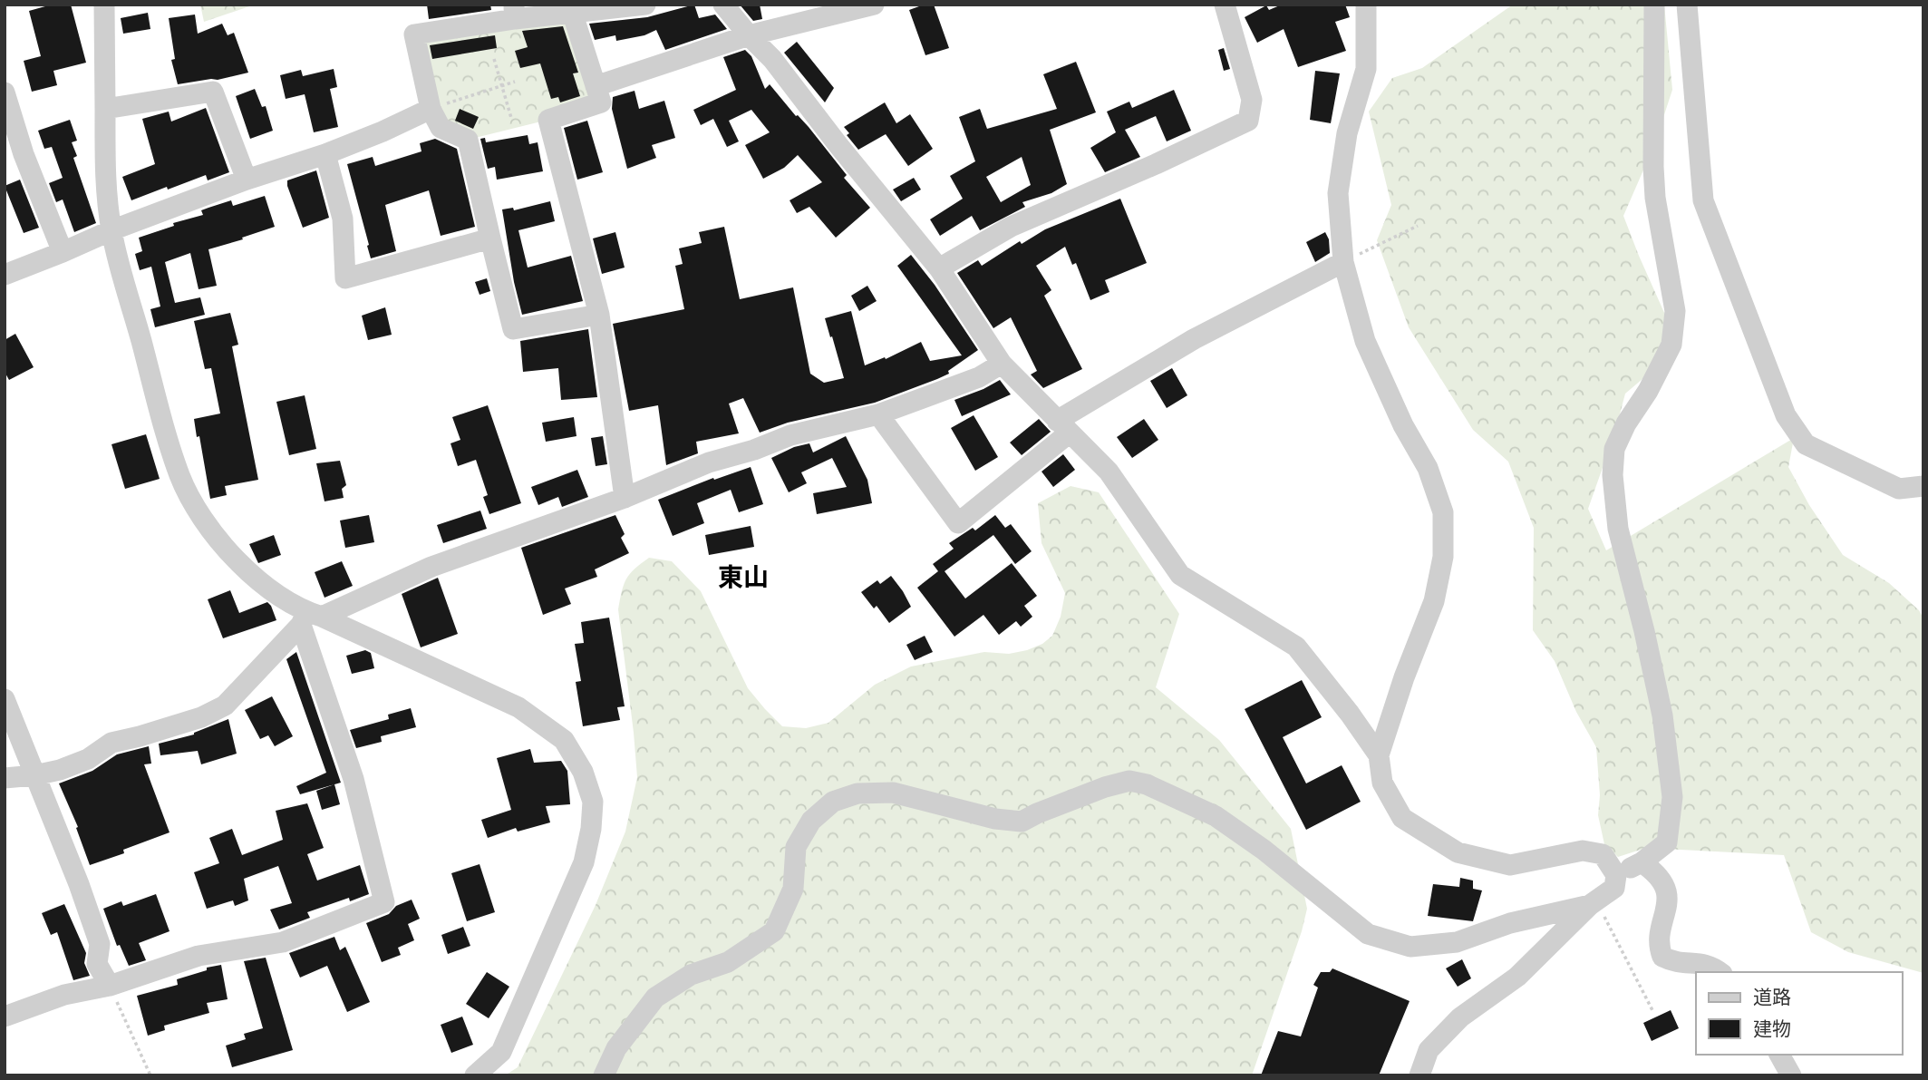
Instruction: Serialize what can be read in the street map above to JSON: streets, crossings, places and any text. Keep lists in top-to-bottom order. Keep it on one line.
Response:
{"districts":["東山"],"legend":["道路","建物"]}
